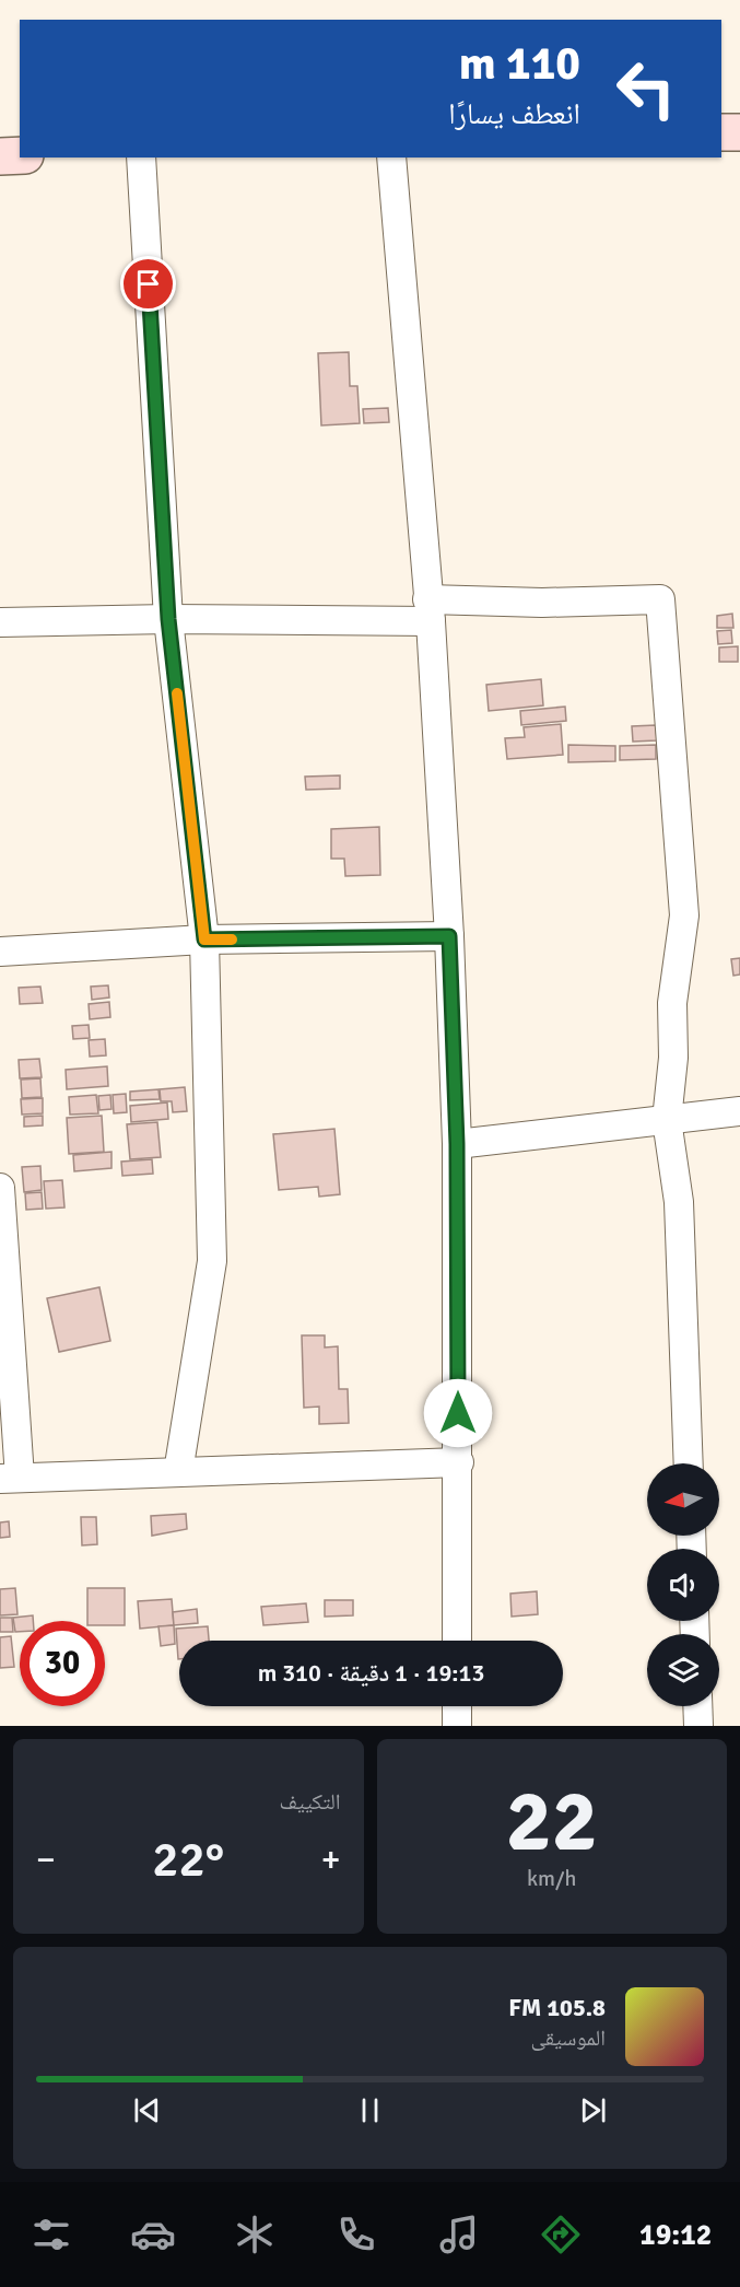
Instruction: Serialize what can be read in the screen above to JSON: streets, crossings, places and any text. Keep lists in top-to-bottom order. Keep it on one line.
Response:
{"north":"left","page":{"turn":["110 m","انعطف يسارًا"],"limit":"30","trip":"19:13 · 1 دقيقة · 310 m","tile":[["22","km/h"],"التكييف"],"heat":["−","22°","+"],"song":["105.8 FM","الموسيقى"],"tabs":"19:12"}}
